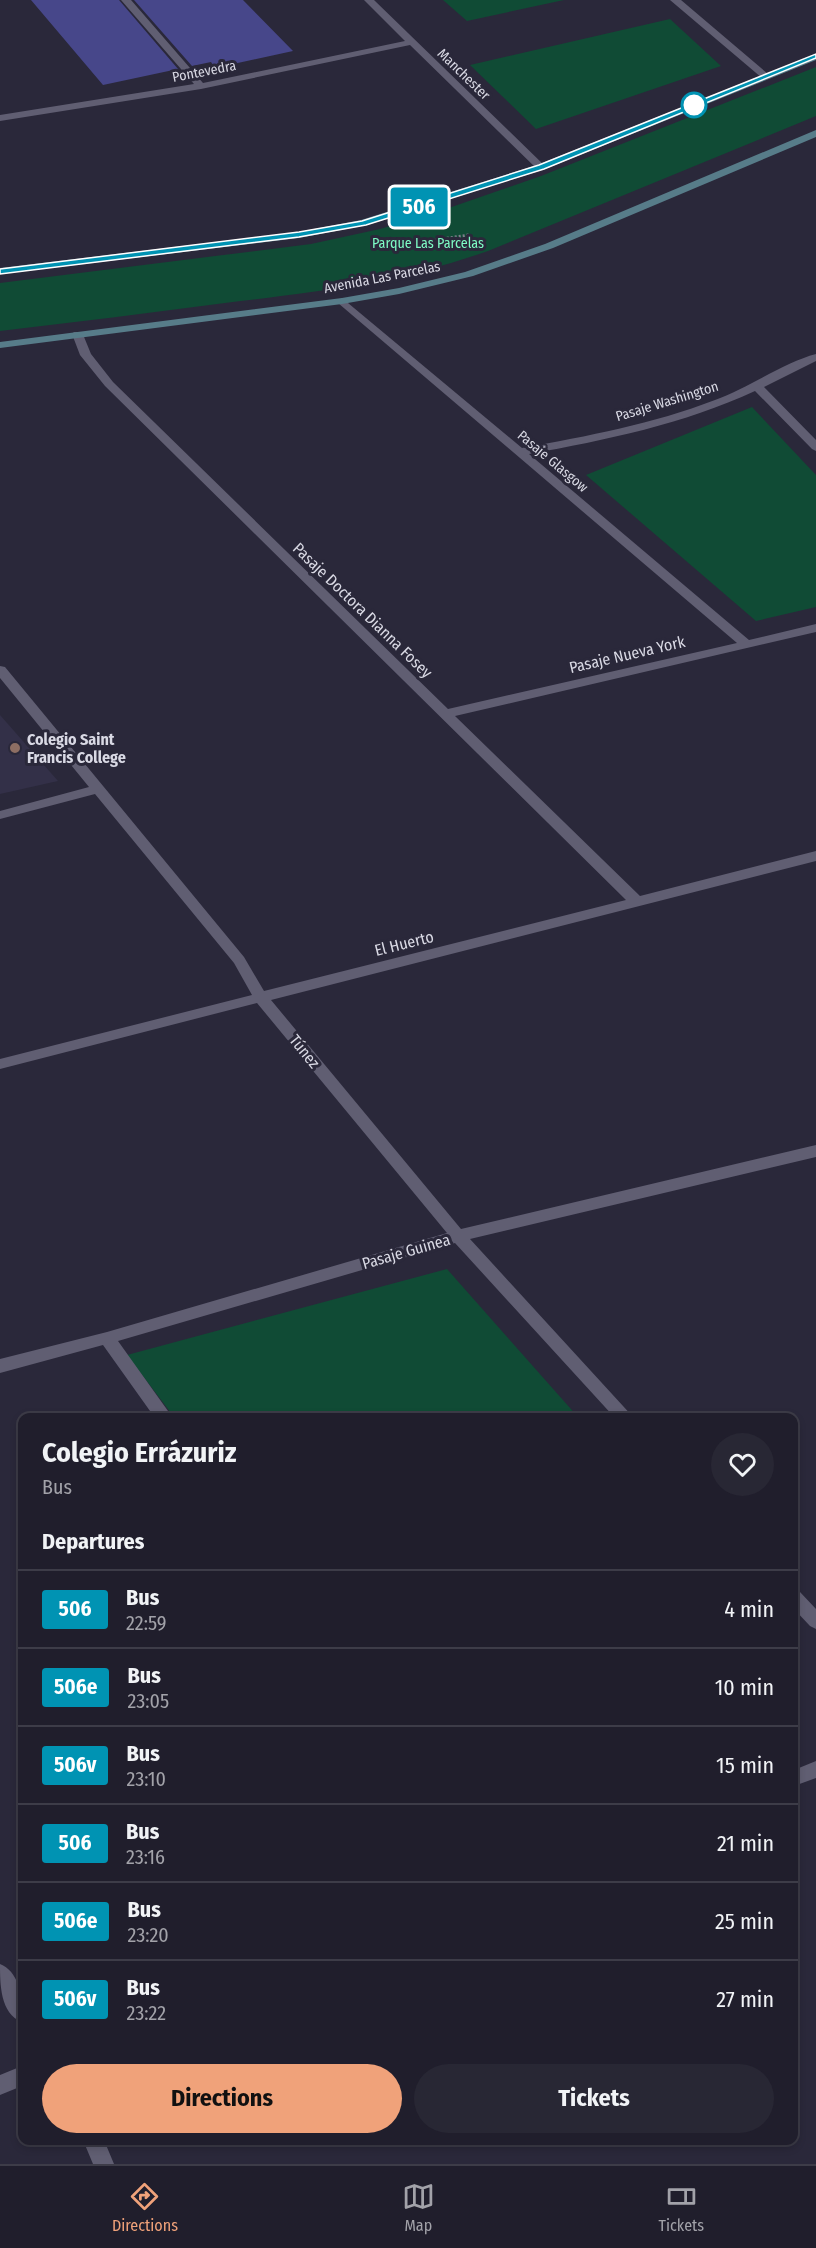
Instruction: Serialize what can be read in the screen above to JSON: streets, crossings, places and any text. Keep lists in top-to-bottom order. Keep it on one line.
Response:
{"streets":{"street":["Pontevedra","Manchester","Avenida Las Parcelas","Pasaje Washington","Pasaje Glasgow","Pasaje Doctora Dianna Fosey","Pasaje Nueva York","El Huerto","Túnez","Pasaje Guinea"]},"crossings":[["Pontevedra","Manchester"],["Avenida Las Parcelas","Pasaje Glasgow"],["Avenida Las Parcelas","Pasaje Doctora Dianna Fosey"],["Pasaje Washington","Pasaje Glasgow"],["Pasaje Glasgow","Pasaje Nueva York"],["Pasaje Doctora Dianna Fosey","Pasaje Nueva York"],["Pasaje Doctora Dianna Fosey","El Huerto"],["El Huerto","Túnez"],["Túnez","Pasaje Guinea"]],"parks":["Parque Las Parcelas"],"places":["Colegio Saint Francis College"],"lines":["bus line 506"],"page":{"on_map":"506","heading":[["Colegio Errázuriz","Bus"],"Departures"],"list":[{"mark":"506","name":"Bus","note":"22:59","value":"4 min"},{"mark":"506e","name":"Bus","note":"23:05","value":"10 min"},{"mark":"506v","name":"Bus","note":"23:10","value":"15 min"},{"mark":"506","name":"Bus","note":"23:16","value":"21 min"},{"mark":"506e","name":"Bus","note":"23:20","value":"25 min"},{"mark":"506v","name":"Bus","note":"23:22","value":"27 min"}],"buttons":["Directions","Tickets"],"tabs":["Directions","Map","Tickets"]}}
